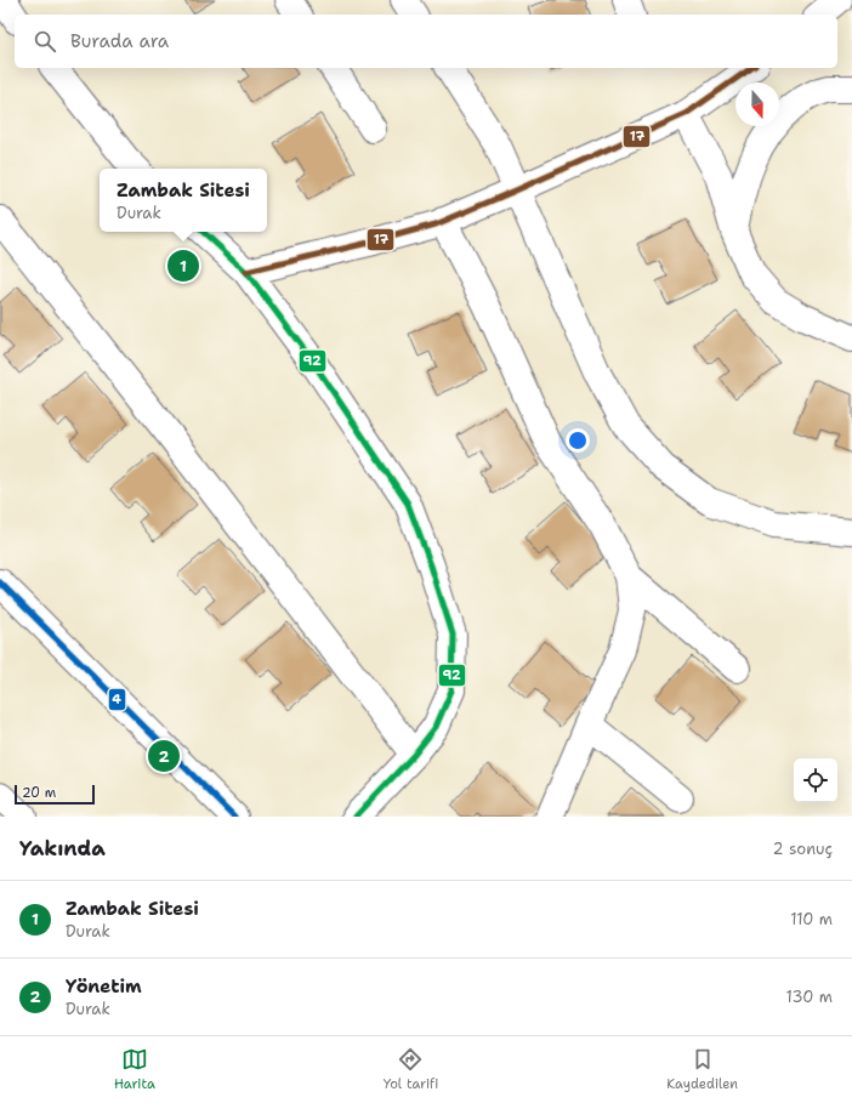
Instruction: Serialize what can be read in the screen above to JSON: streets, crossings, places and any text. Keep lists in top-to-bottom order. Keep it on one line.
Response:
{"lines":["transit line 17","transit line 92","transit line 4"],"scale_bar":"20 m","north":"bottom","page":{"search":"Burada ara","popup":["Zambak Sitesi","Durak"],"pins":["1","2"],"scale":"20 m","heading":["Yakında","2 sonuç"],"list":[{"mark":"1","name":"Zambak Sitesi","note":"Durak","value":"110 m"},{"mark":"2","name":"Yönetim","note":"Durak","value":"130 m"}],"nav":["Harita","Yol tarifi","Kaydedilen"]}}
